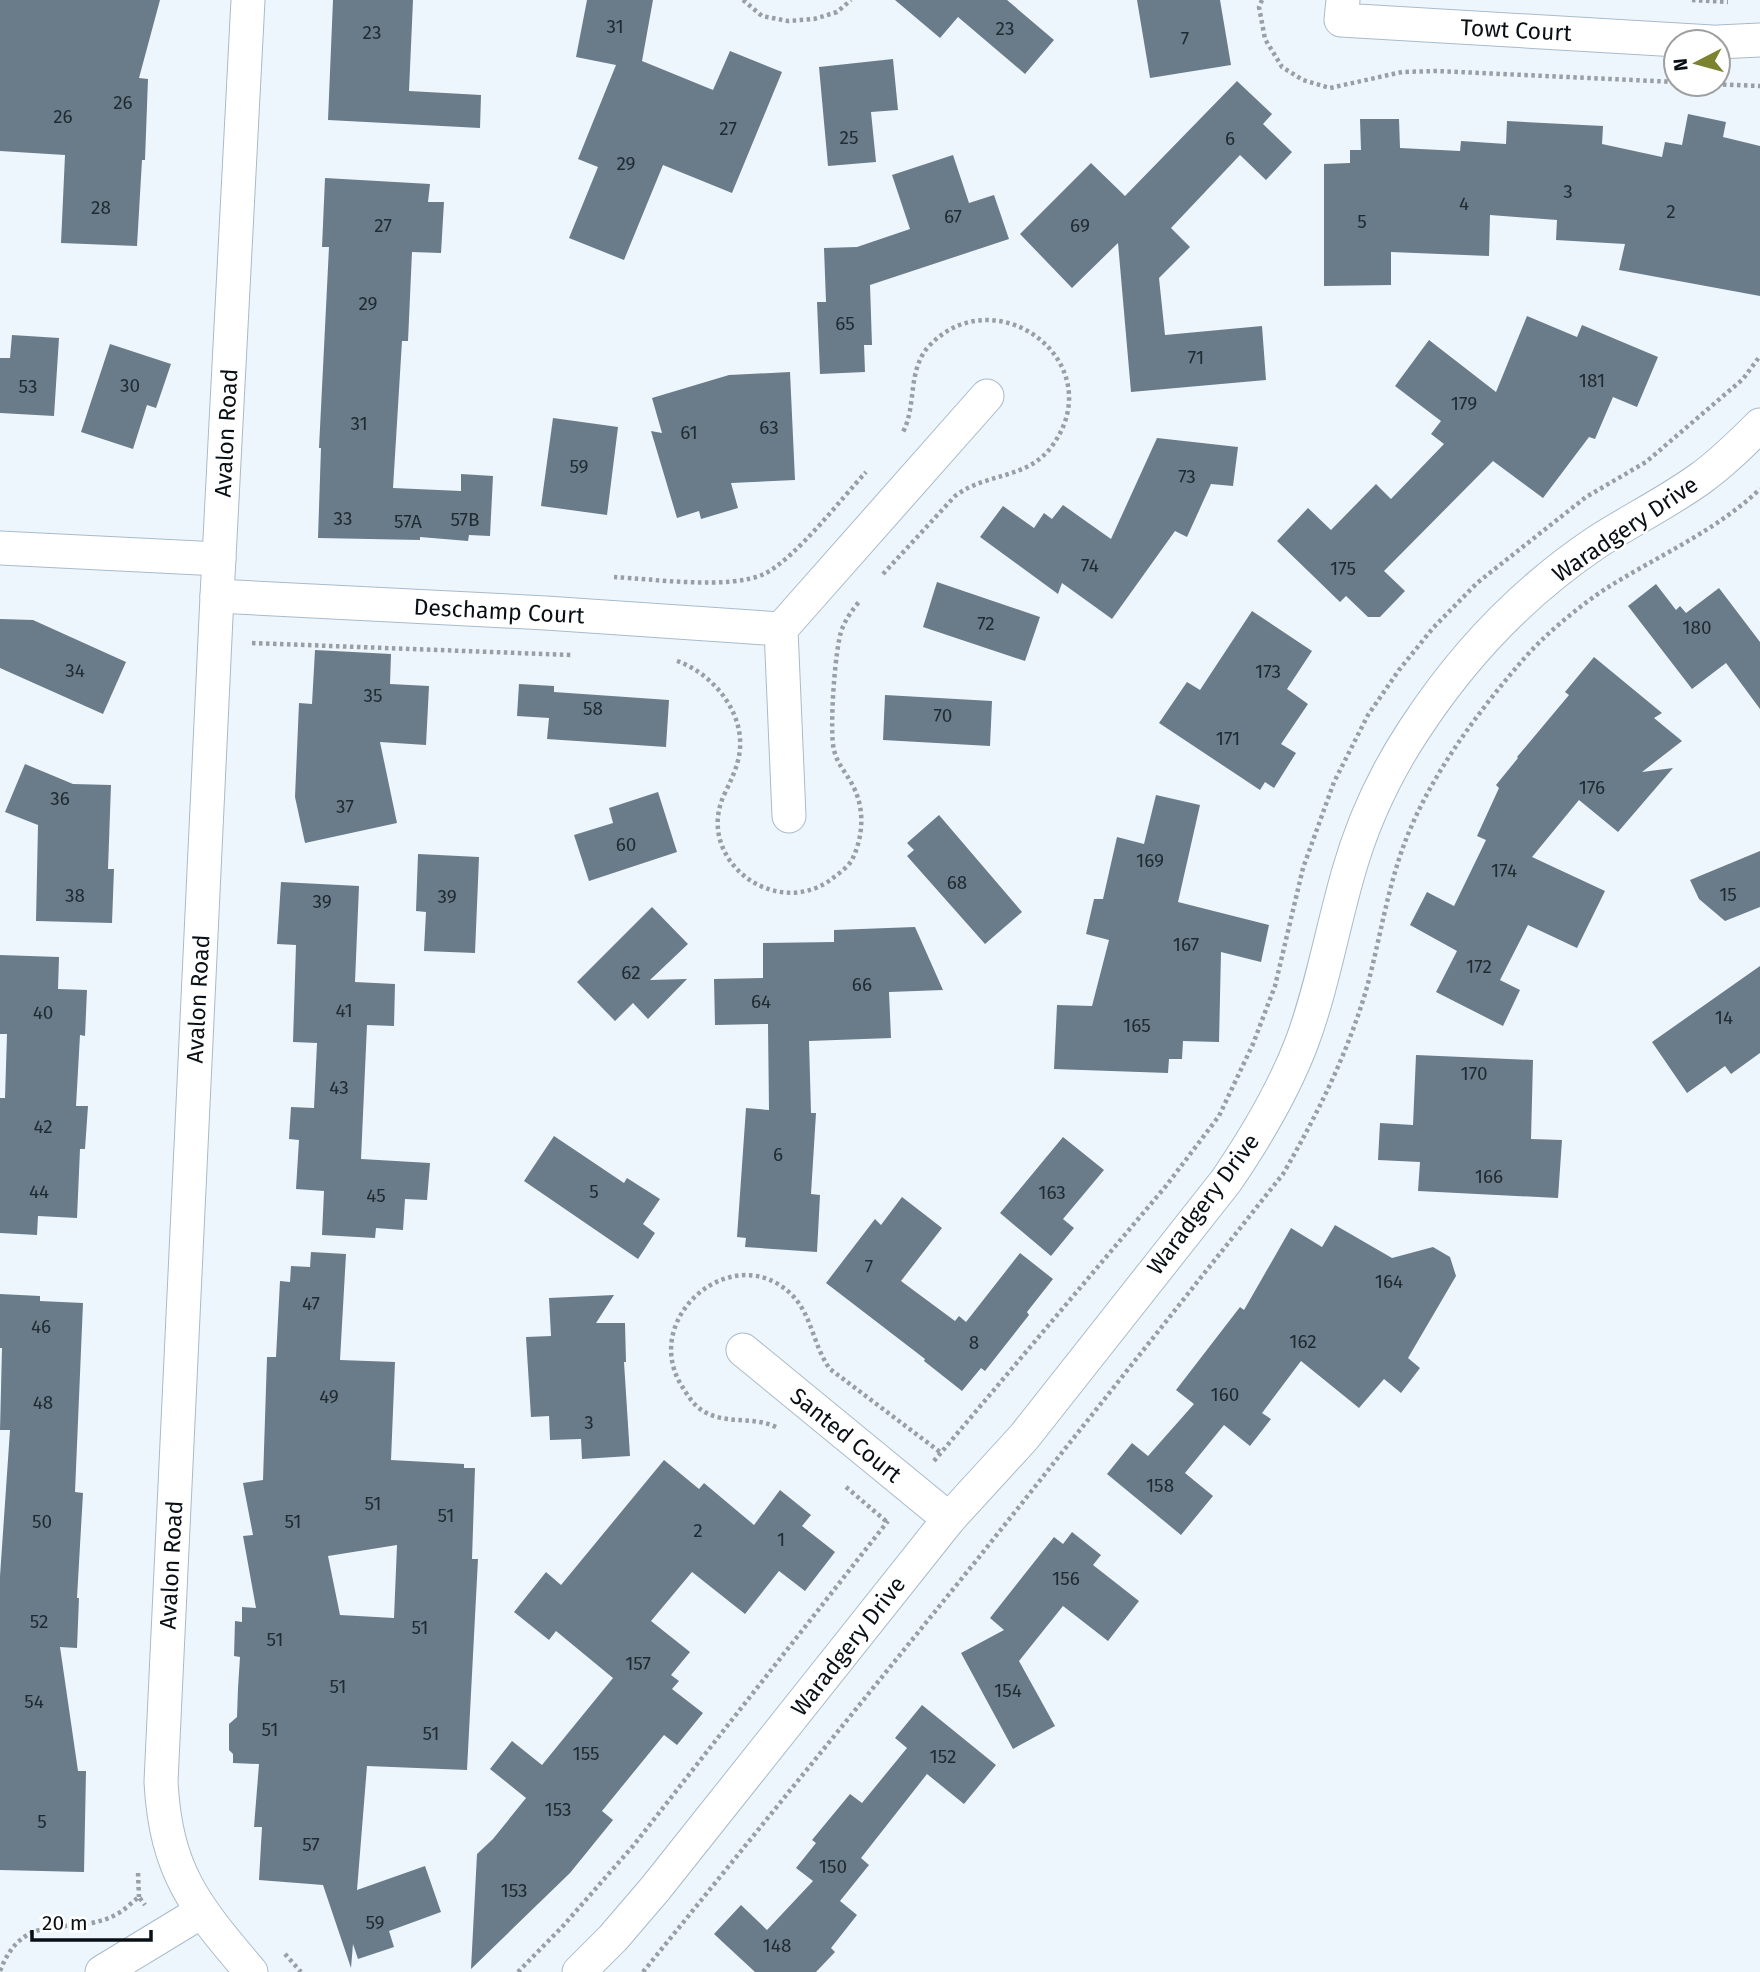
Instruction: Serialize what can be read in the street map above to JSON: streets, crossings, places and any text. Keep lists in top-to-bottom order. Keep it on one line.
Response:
{"streets":{"street":["Towt Court","Avalon Road","Waradgery Drive","Deschamp Court","Santed Court"]},"crossings":[["Avalon Road","Deschamp Court"],["Waradgery Drive","Santed Court"]],"house_numbers":["31","23","23","7","26","26","27","25","6","29","3","4","28","2","67","5","27","69","29","65","71","181","30","53","179","31","63","61","59","73","33","57B","57A","74","175","72","180","34","173","35","58","70","171","176","36","37","60","169","174","68","15","38","39","39","167","172","62","66","64","41","40","14","165","170","43","42","6","166","44","5","163","45","7","164","47","46","162","8","160","49","48","3","158","51","51","50","51","2","1","156","52","51","51","157","51","154","54","51","51","155","152","153","5","57","150","153","59","148"],"scale_bar":"20 m","north":"left"}
